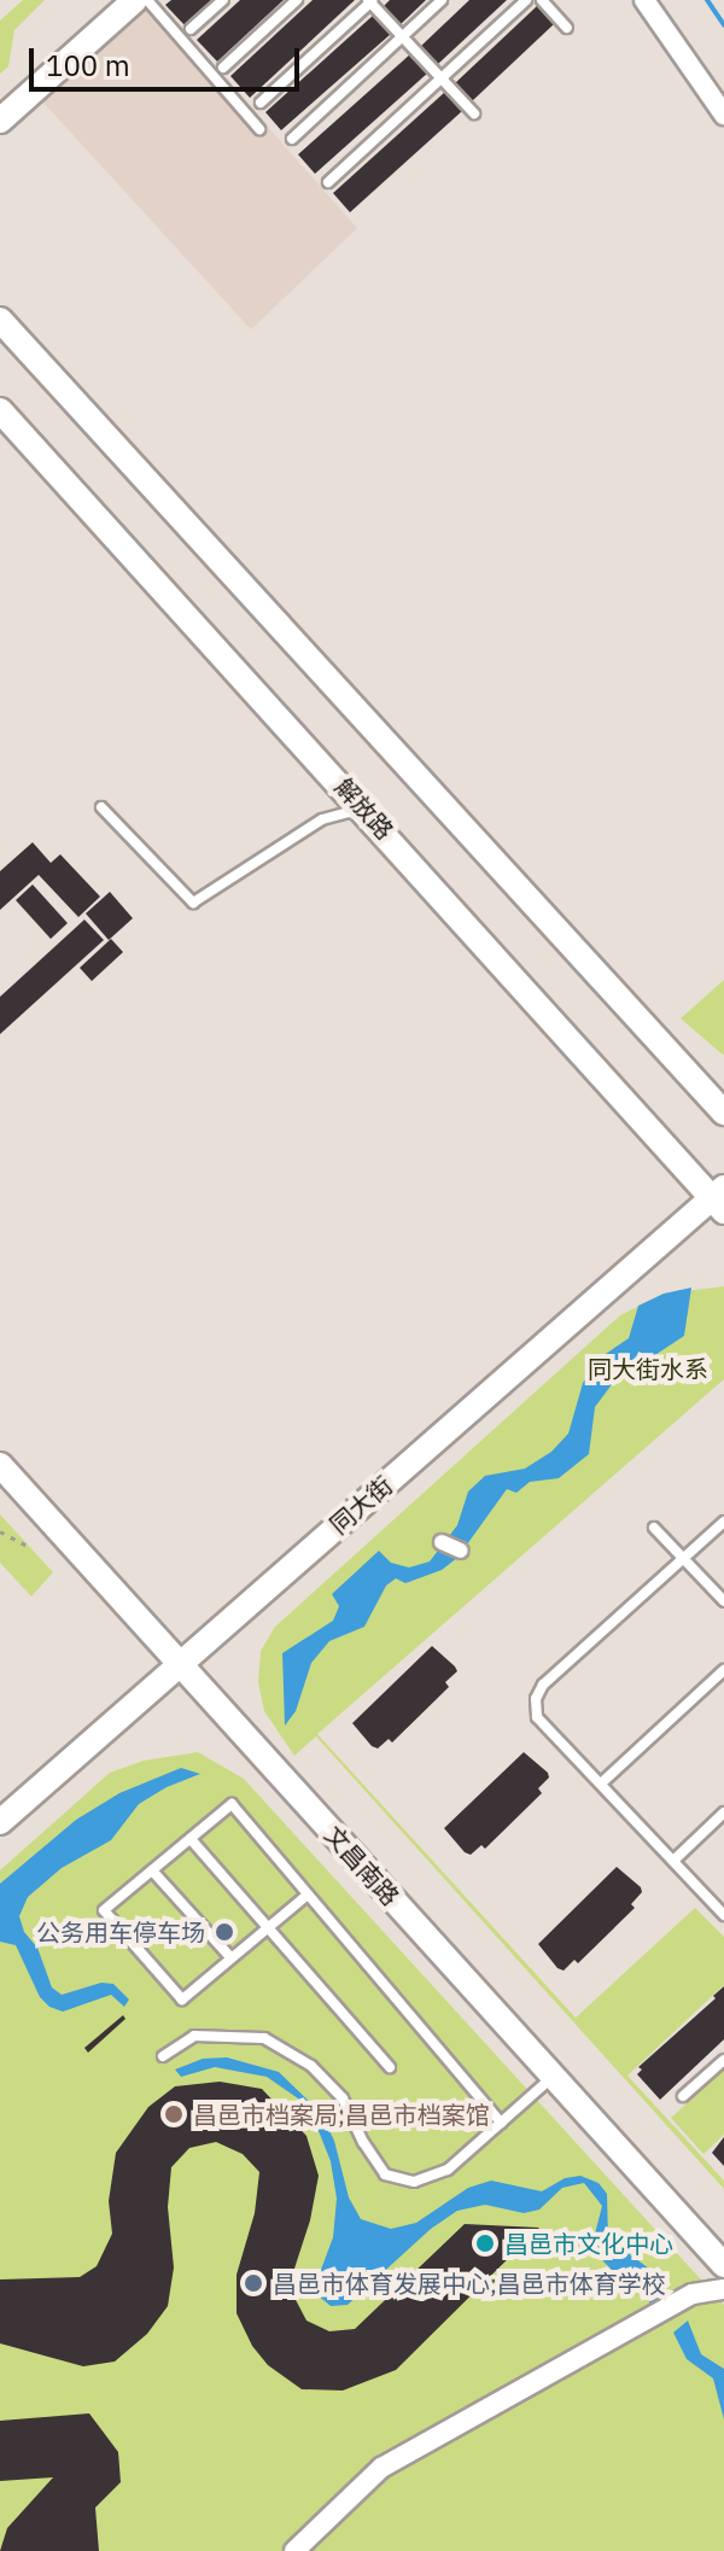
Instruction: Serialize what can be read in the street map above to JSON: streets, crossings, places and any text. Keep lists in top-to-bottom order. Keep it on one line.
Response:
{"streets":{"street":["解放路","同大街","文昌南路"]},"crossings":[["解放路","同大街"],["同大街","文昌南路"]],"parks":["同大街水系"],"places":["公务用车停车场","昌邑市档案局;昌邑市档案馆","昌邑市文化中心","昌邑市体育发展中心;昌邑市体育学校"],"scale_bar":"100 m"}
